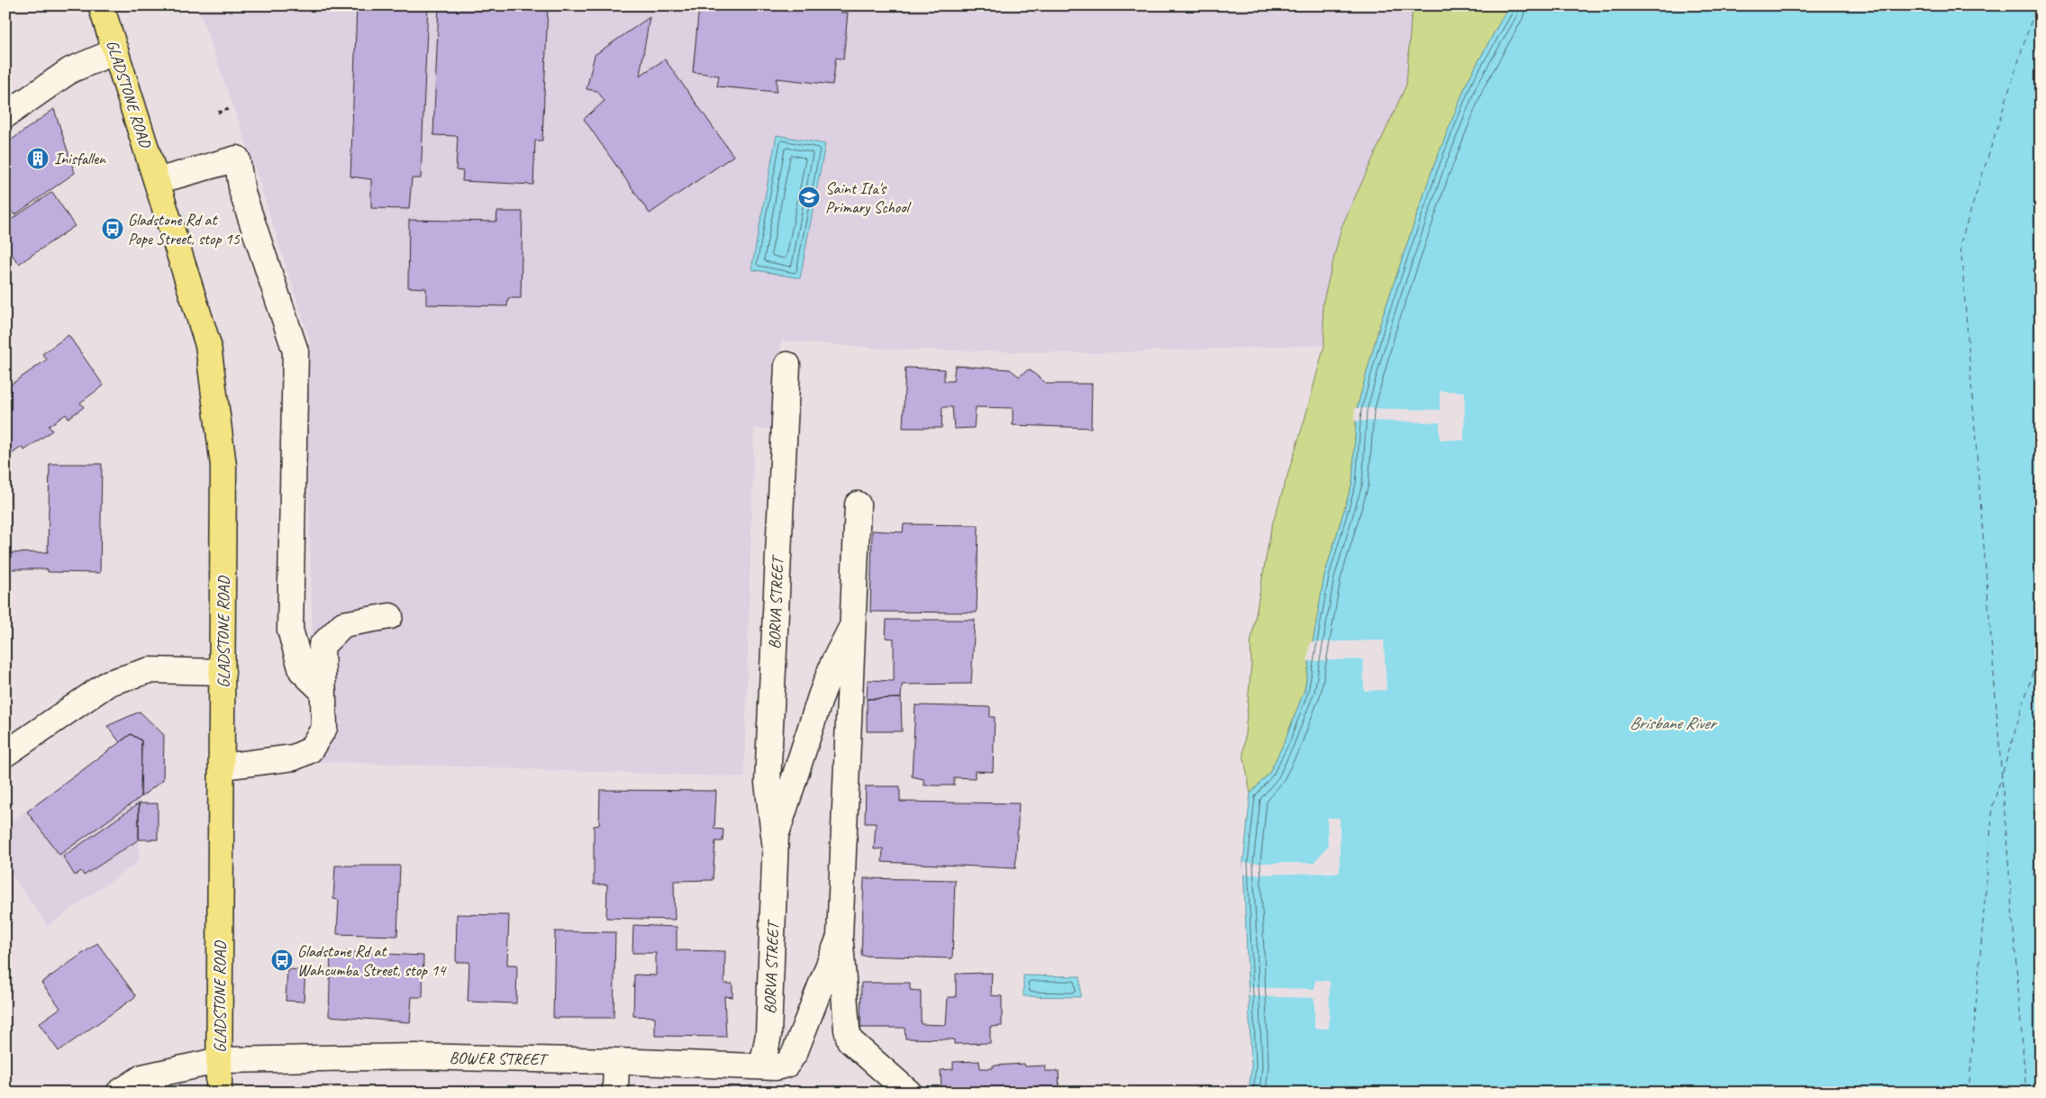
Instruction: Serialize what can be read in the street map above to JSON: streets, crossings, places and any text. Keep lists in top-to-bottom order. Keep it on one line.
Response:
{"streets":{"main road":["GLADSTONE ROAD"],"street":["BORVA STREET","BOWER STREET"]},"crossings":[["GLADSTONE ROAD","BOWER STREET"],["BORVA STREET","BOWER STREET"]],"water":["Brisbane River"],"places":{"building":["Inisfallen"],"school or university":["Saint Ita's Primary School"],"bus stop":["Gladstone Rd at Pope Street, stop 15","Gladstone Rd at Wahcumba Street, stop 14"]}}
